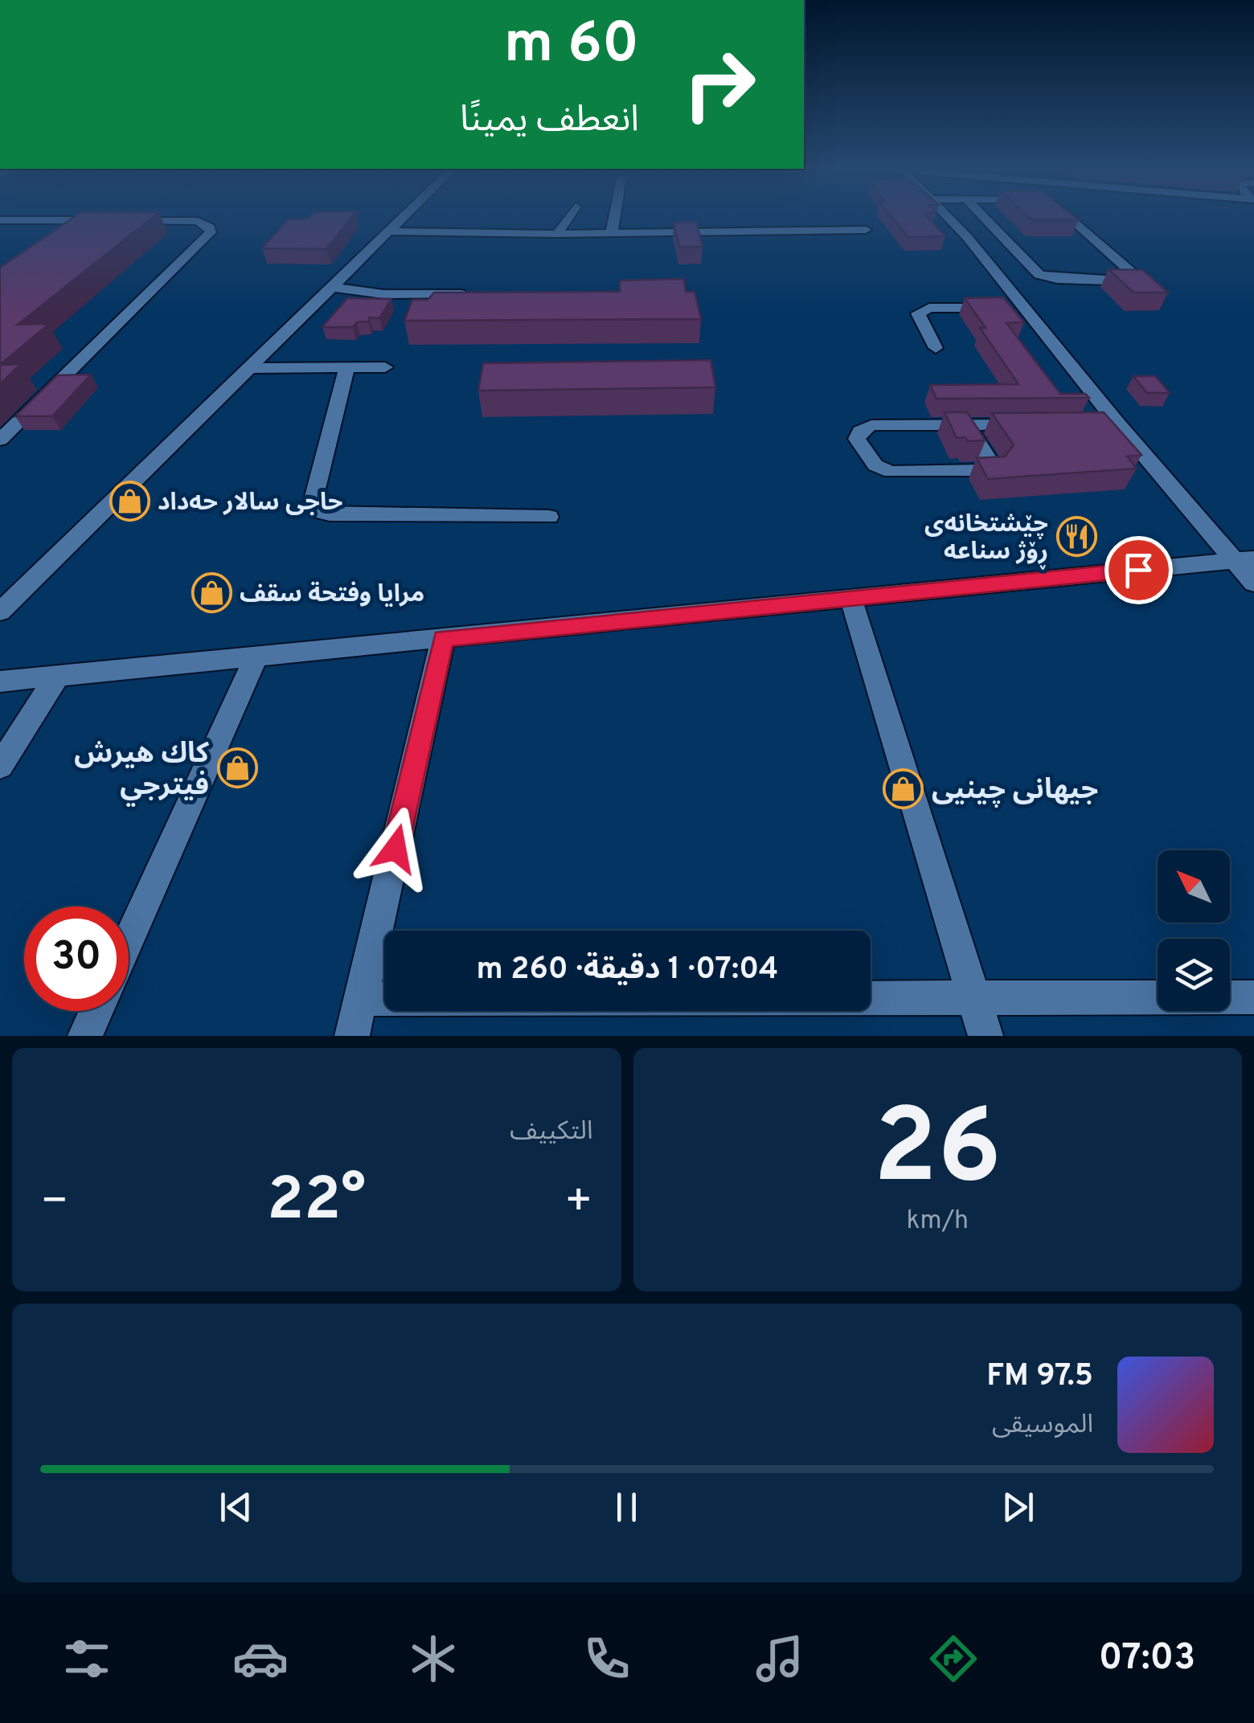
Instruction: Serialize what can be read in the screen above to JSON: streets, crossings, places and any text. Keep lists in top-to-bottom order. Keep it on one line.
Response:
{"places":{"shop":["حاجی سالار حەداد","مرايا وفتحة سقف","كاك هيرش فيترجي","جیهانی چینیی"],"restaurant":["چێشتخانەی ڕۆژ سناعه"]},"north":"top left","page":{"turn":["60 m","انعطف يمينًا"],"limit":"30","trip":"07:04 · 1 دقيقة · 260 m","tile":[["26","km/h"],"التكييف"],"heat":["−","22°","+"],"song":["97.5 FM","الموسيقى"],"tabs":"07:03"}}
